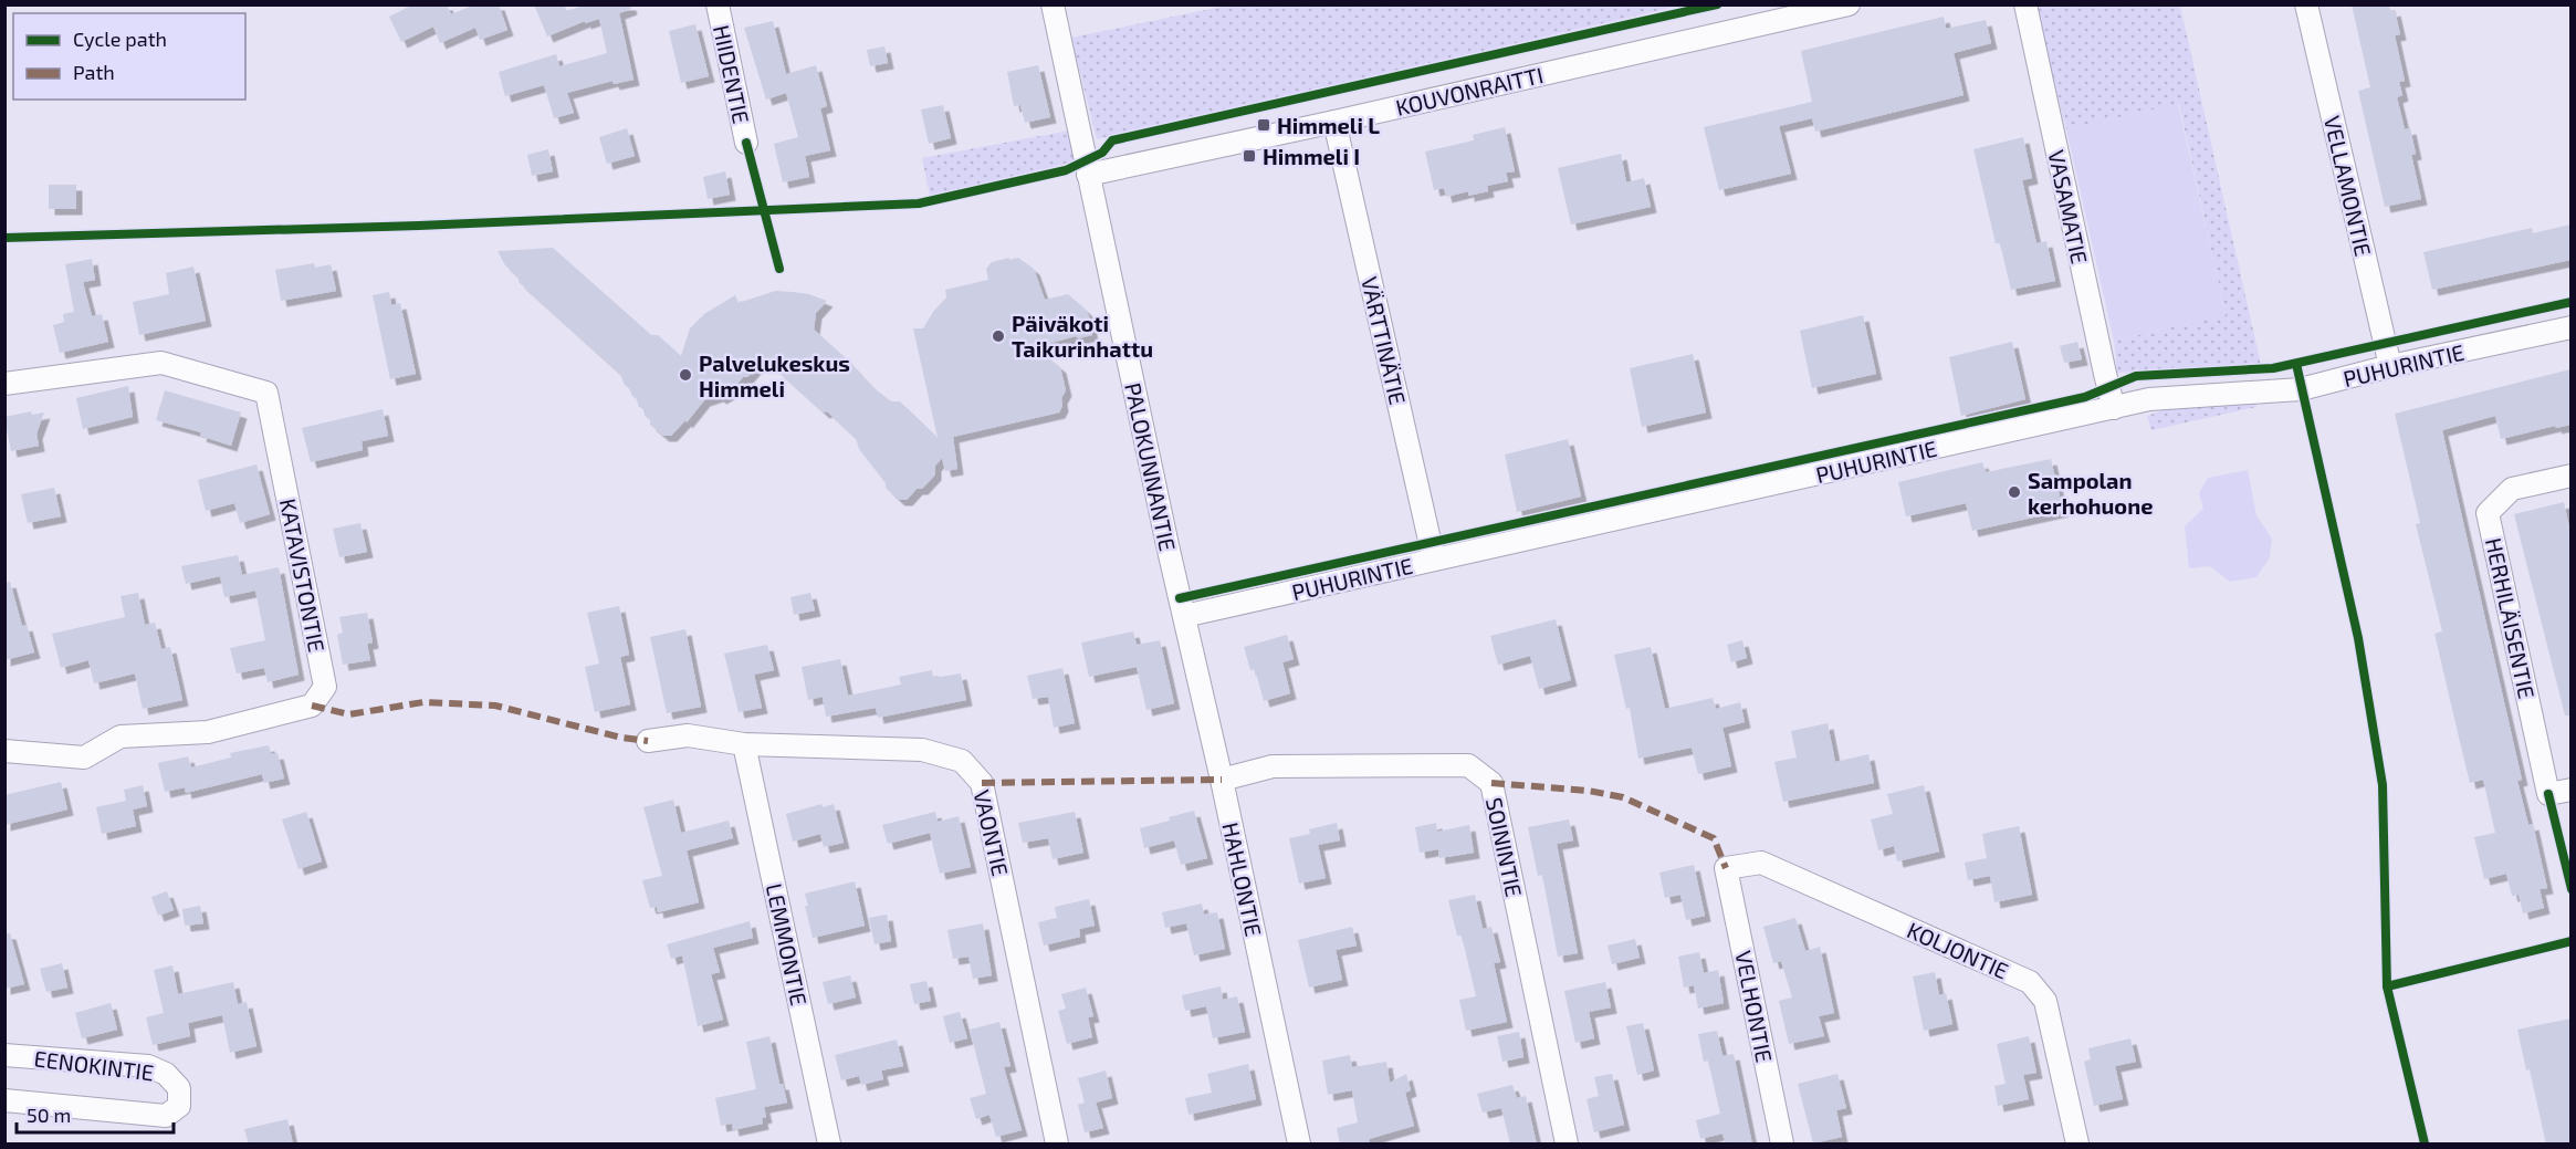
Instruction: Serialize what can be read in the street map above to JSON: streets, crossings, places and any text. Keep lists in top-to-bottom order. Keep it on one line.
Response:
{"streets":{"street":["HIIDENTIE","KOUVONRAITTI","VELLAMONTIE","VASAMATIE","VÄRTTINÄTIE","PUHURINTIE","PALOKUNNANTIE","KATAVISTONTIE","HERHILÄISENTIE","VAONTIE","SOININTIE","HAHLONTIE","LEMMONTIE","KOLJONTIE","VELHONTIE","EENOKINTIE"]},"crossings":[["KOUVONRAITTI","VÄRTTINÄTIE"],["KOUVONRAITTI","PALOKUNNANTIE"],["VELLAMONTIE","PUHURINTIE"],["VASAMATIE","PUHURINTIE"],["VÄRTTINÄTIE","PUHURINTIE"],["PUHURINTIE","PALOKUNNANTIE"],["PUHURINTIE","HAHLONTIE"],["PALOKUNNANTIE","HAHLONTIE"],["VAONTIE","LEMMONTIE"],["SOININTIE","HAHLONTIE"],["KOLJONTIE","VELHONTIE"]],"places":{"transit":["Himmeli L","Himmeli I"],"other":["Päiväkoti Taikurinhattu","Palvelukeskus Himmeli","Sampolan kerhohuone"]},"legend":["Cycle path","Path"],"scale_bar":"50 m"}
